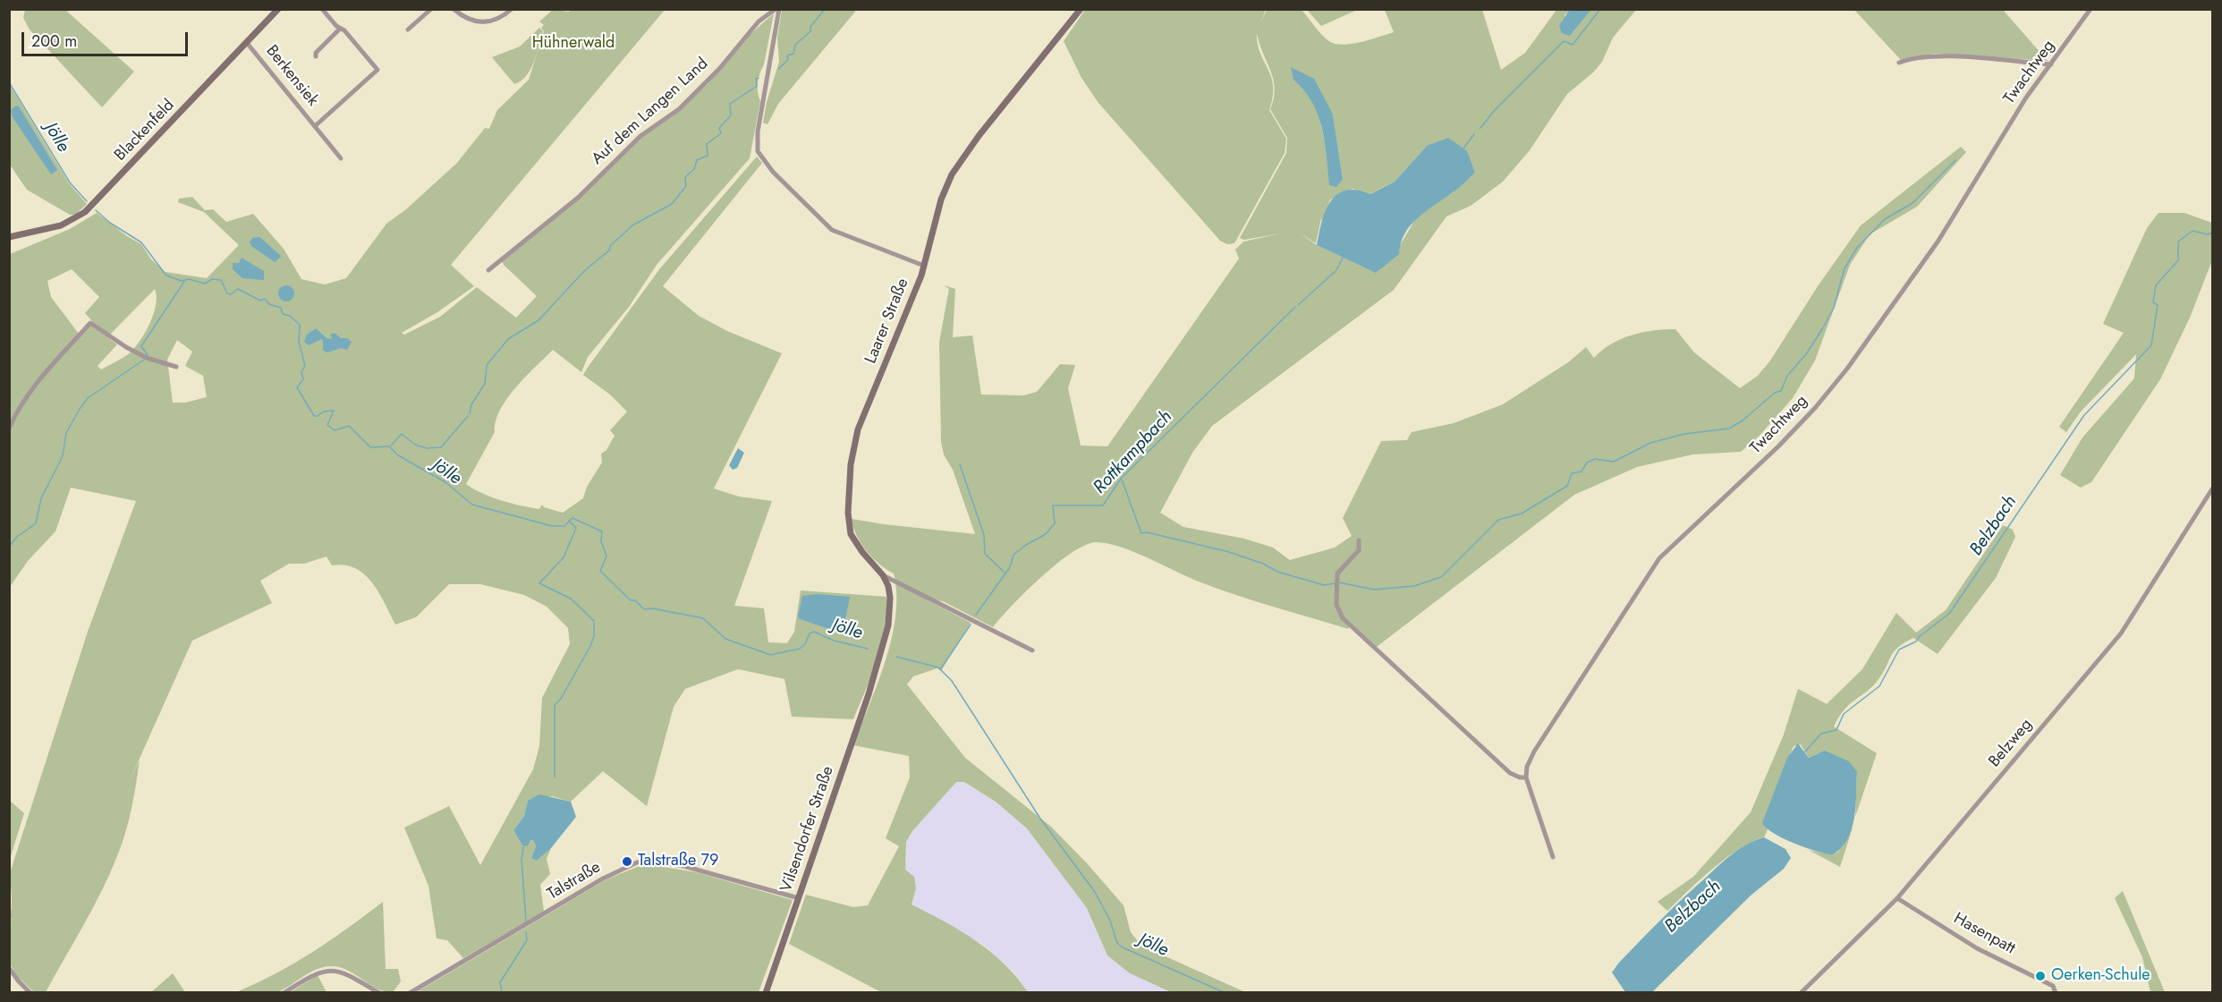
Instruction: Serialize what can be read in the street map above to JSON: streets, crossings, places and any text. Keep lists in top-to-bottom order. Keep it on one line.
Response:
{"streets":{"street":["Twachtweg","Berkensiek","Auf dem Langen Land","Blackenfeld","Laarer Straße","Belzweg","Vilsendorfer Straße","Talstraße","Hasenpatt"]},"crossings":[["Berkensiek","Blackenfeld"],["Auf dem Langen Land","Laarer Straße"],["Laarer Straße","Vilsendorfer Straße"],["Belzweg","Hasenpatt"],["Vilsendorfer Straße","Talstraße"]],"water":["Jölle","Rottkampbach","Belzbach"],"parks":["Hühnerwald"],"places":["Talstraße 79","Oerken-Schule"],"scale_bar":"200 m"}
